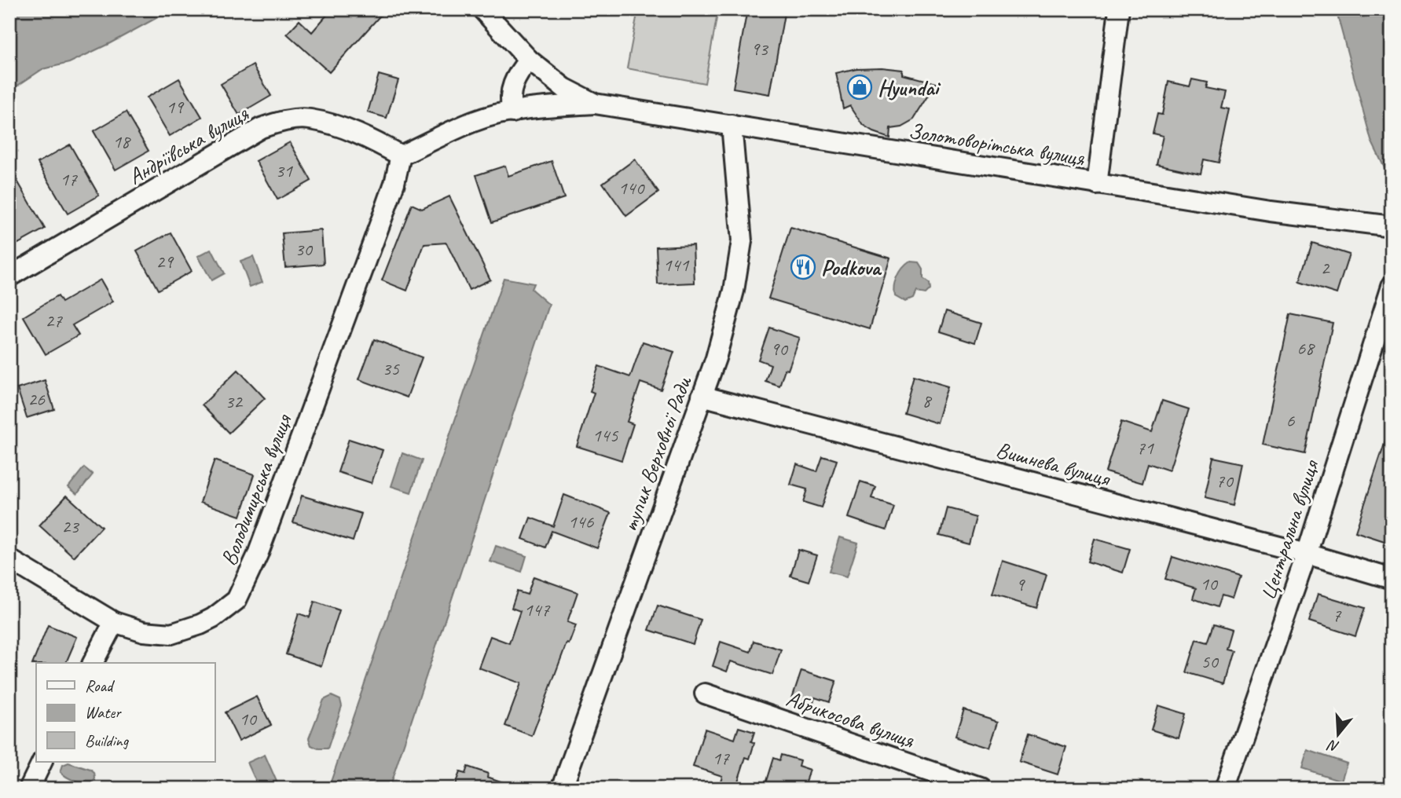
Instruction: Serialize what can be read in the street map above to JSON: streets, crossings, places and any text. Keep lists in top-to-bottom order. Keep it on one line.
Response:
{"streets":{"street":["Золотоворітська вулиця","Андріївська вулиця","тупик Верховної Ради","Вишнева вулиця","Володимирська вулиця","Центральна вулиця","Абрикосова вулиця"]},"crossings":[["Золотоворітська вулиця","Андріївська вулиця"],["Золотоворітська вулиця","тупик Верховної Ради"],["Золотоворітська вулиця","Володимирська вулиця"],["Андріївська вулиця","Володимирська вулиця"],["тупик Верховної Ради","Вишнева вулиця"],["Вишнева вулиця","Центральна вулиця"]],"places":{"shop":["Hyundai"],"restaurant":["Podkova"]},"house_numbers":["93","19","18","31","17","140","30","29","141","2","27","68","90","35","26","8","32","6","145","71","70","146","23","10","9","147","7","50","10","17"],"legend":["Road","Water","Building"],"north":"bottom"}
